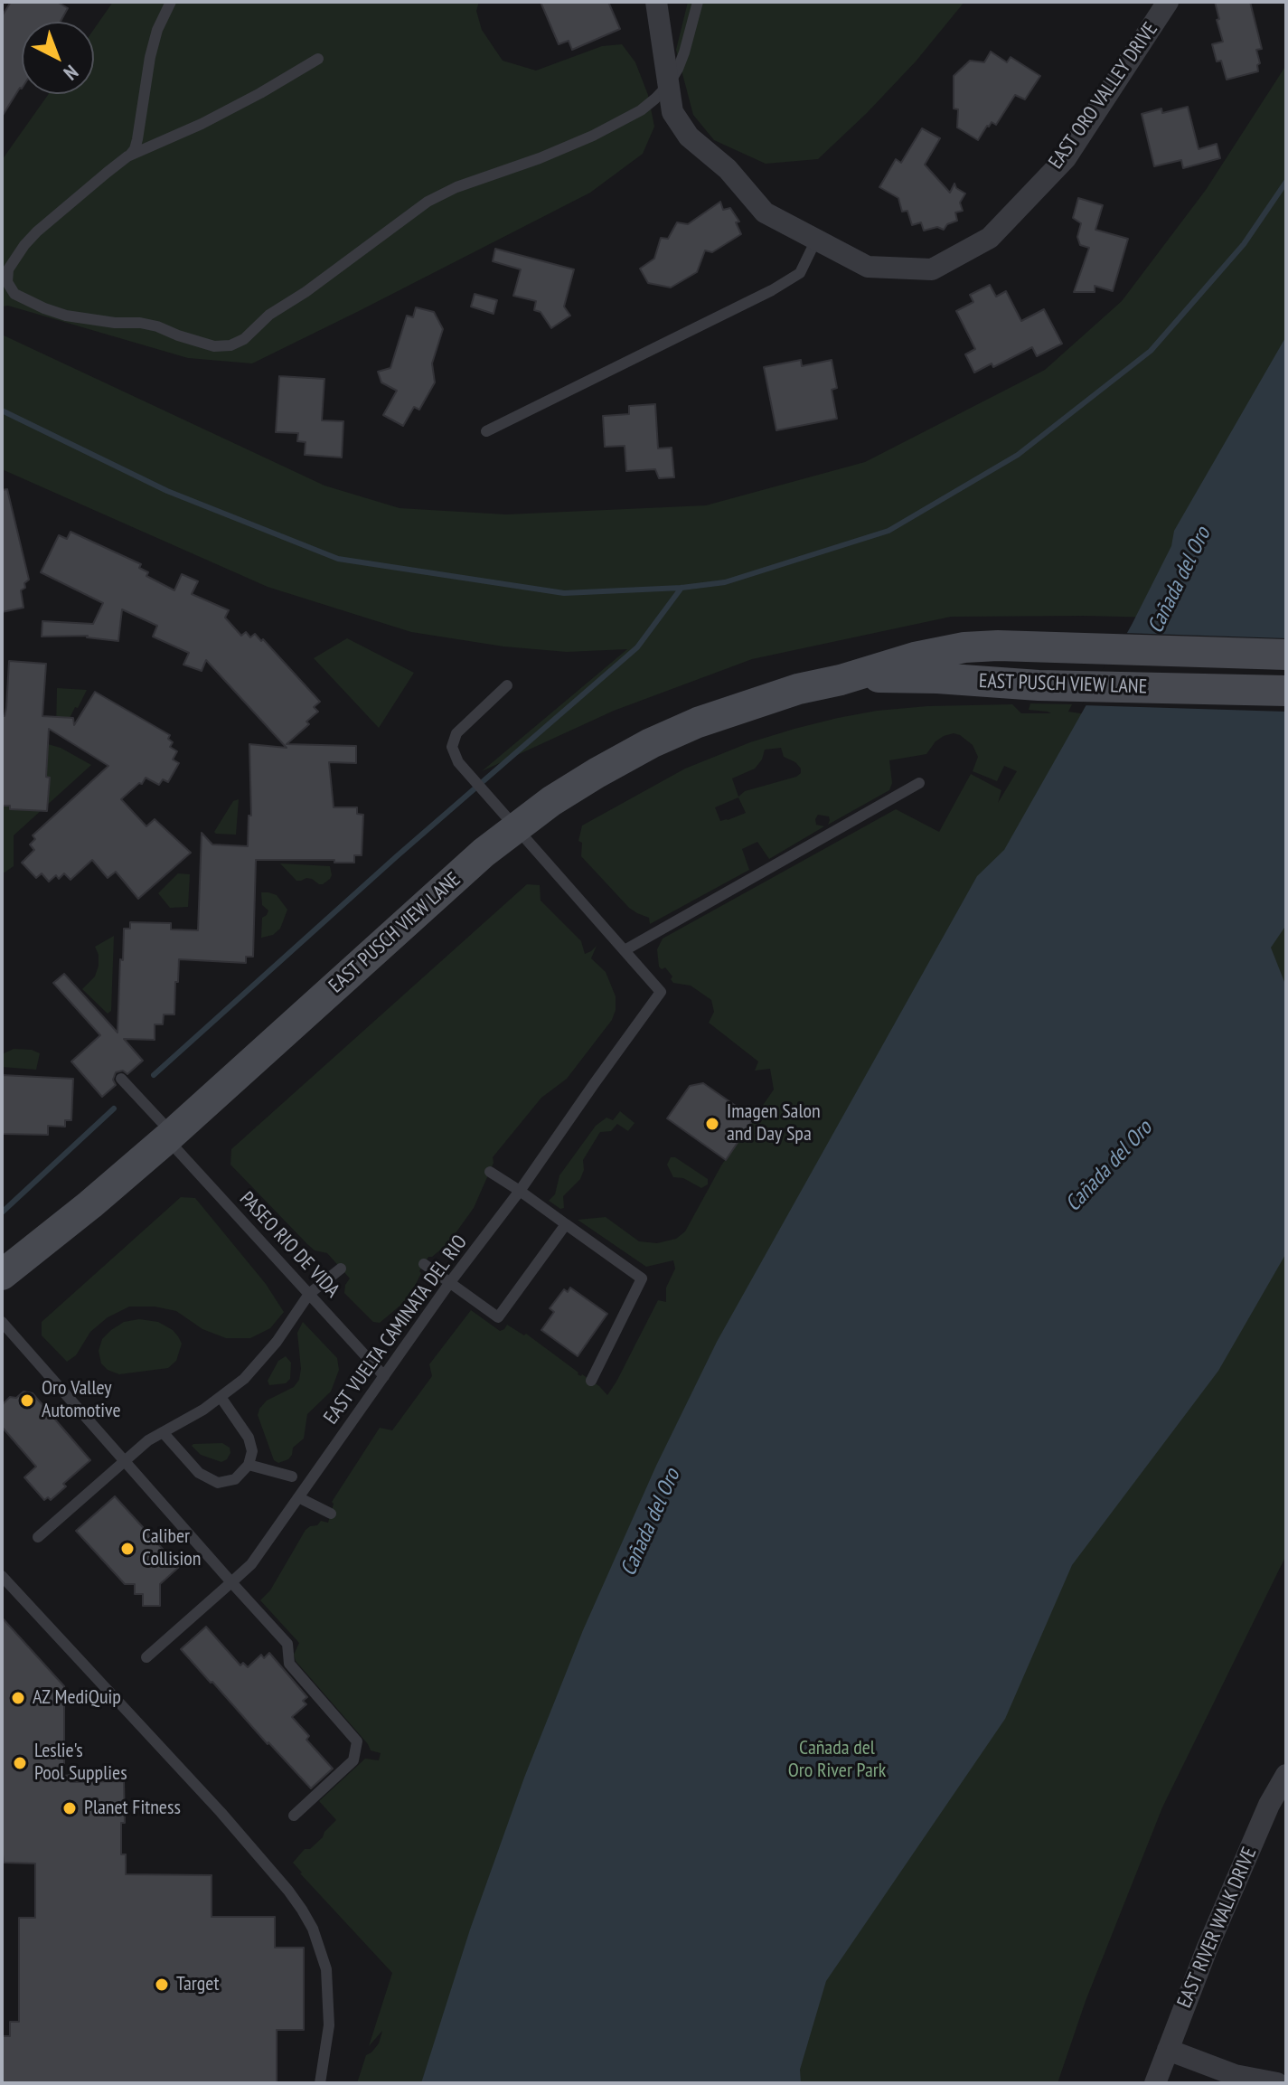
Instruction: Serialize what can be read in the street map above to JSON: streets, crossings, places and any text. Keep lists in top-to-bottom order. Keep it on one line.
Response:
{"streets":{"main road":["EAST PUSCH VIEW LANE"],"street":["EAST ORO VALLEY DRIVE","EAST RIVER WALK DRIVE"],"lane":["PASEO RIO DE VIDA","EAST VUELTA CAMINATA DEL RIO"]},"crossings":[["EAST PUSCH VIEW LANE","PASEO RIO DE VIDA"],["EAST PUSCH VIEW LANE","EAST VUELTA CAMINATA DEL RIO"],["PASEO RIO DE VIDA","EAST VUELTA CAMINATA DEL RIO"]],"water":["Cañada del Oro"],"parks":["Cañada del Oro River Park"],"places":["Imagen Salon and Day Spa","Oro Valley Automotive","Caliber Collision","AZ MediQuip","Leslie's Pool Supplies","Planet Fitness","Target"],"north":"bottom right"}
